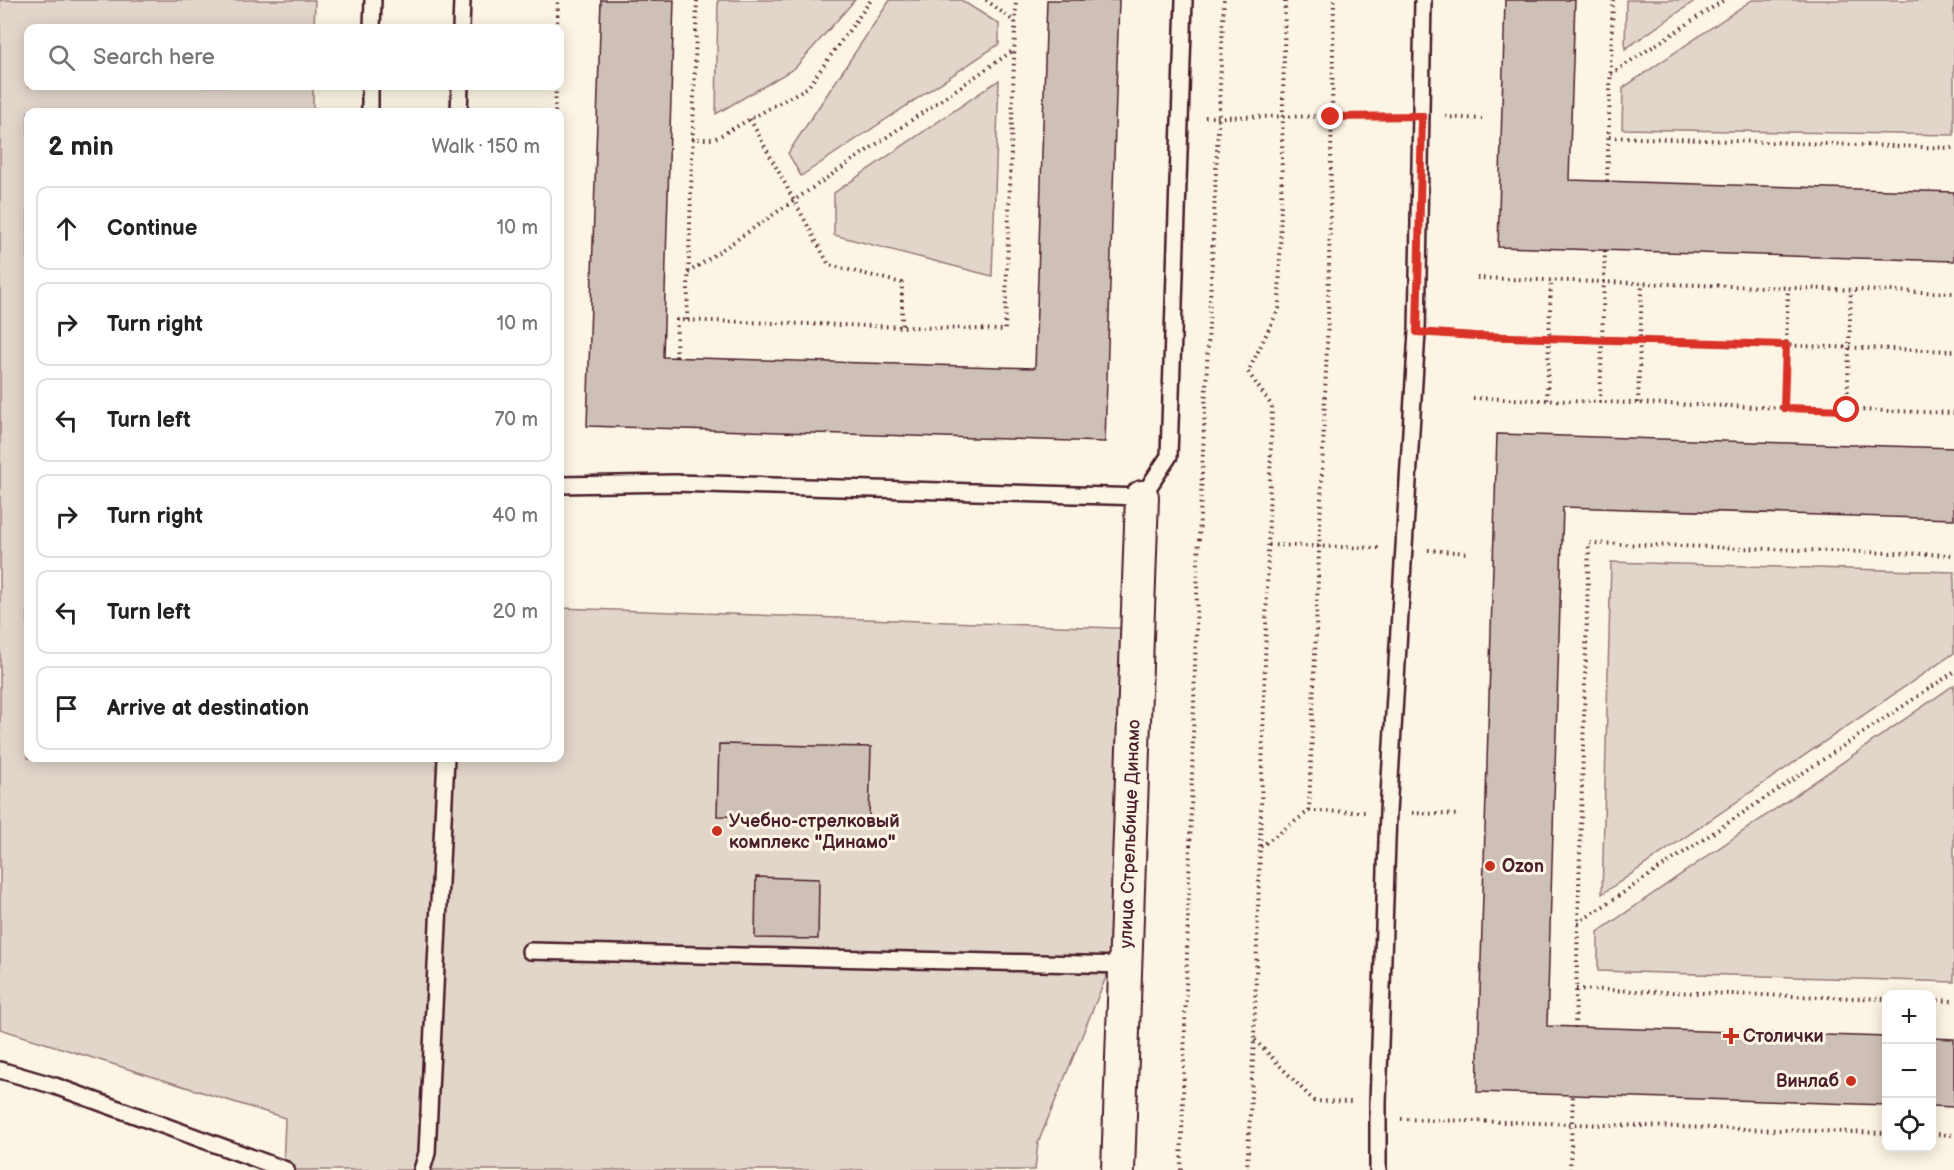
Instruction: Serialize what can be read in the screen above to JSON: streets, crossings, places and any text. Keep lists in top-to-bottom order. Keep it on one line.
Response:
{"streets":{"street":["улица Стрельбище Динамо"]},"places":{"other":["Учебно-стрелковый комплекс \"Динамо\"","Ozon","Винлаб"],"health":["Столички"]},"page":{"search":"Search here","heading":["2 min","Walk · 150 m"],"list":[["Continue","10 m"],["Turn right","10 m"],["Turn left","70 m"],["Turn right","40 m"],["Turn left","20 m"],"Arrive at destination"],"map_buttons":["+","−"]}}
